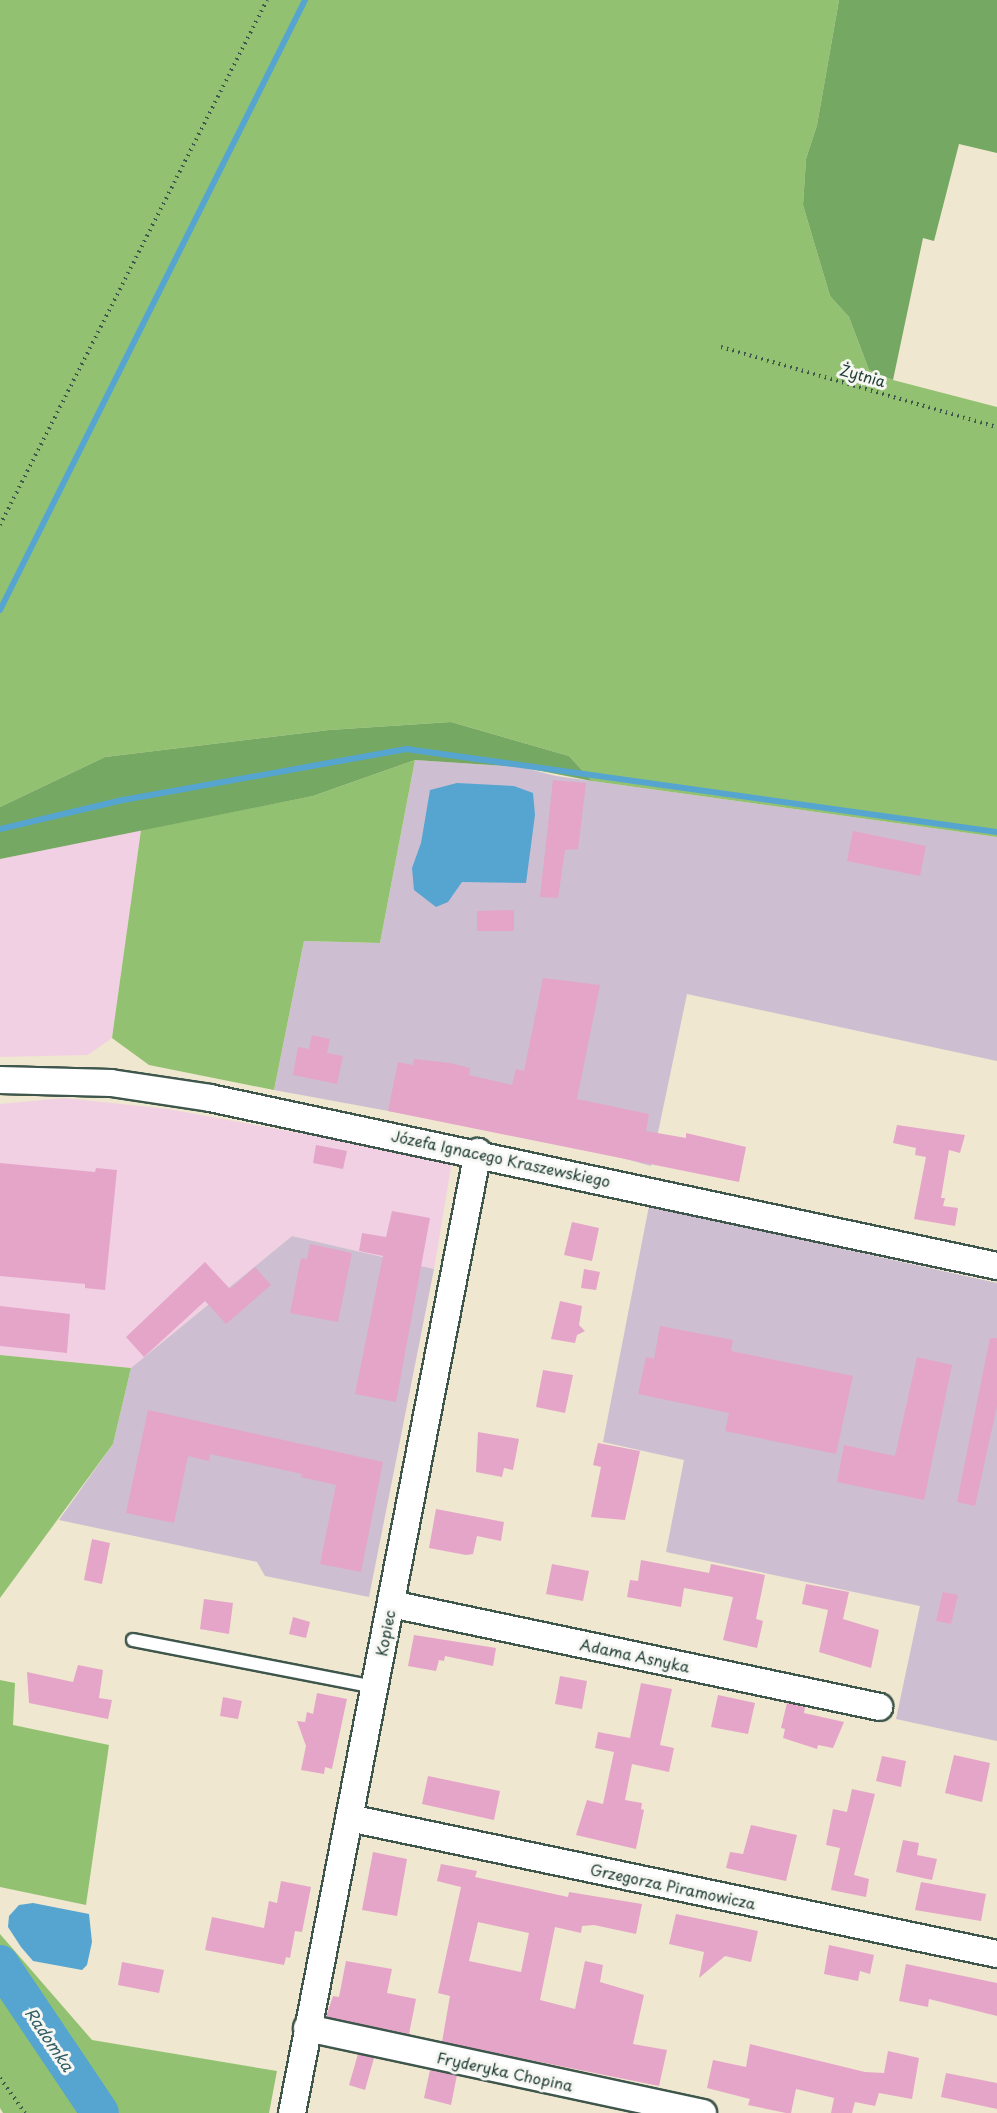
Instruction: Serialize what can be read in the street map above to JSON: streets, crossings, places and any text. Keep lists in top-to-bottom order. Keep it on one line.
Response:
{"streets":{"street":["Józefa Ignacego Kraszewskiego","Kopiec","Adama Asnyka","Grzegorza Piramowicza","Fryderyka Chopina"],"path":["Żytnia"]},"crossings":[["Józefa Ignacego Kraszewskiego","Kopiec"],["Kopiec","Adama Asnyka"],["Kopiec","Grzegorza Piramowicza"],["Kopiec","Fryderyka Chopina"]],"water":["Radomka"]}
